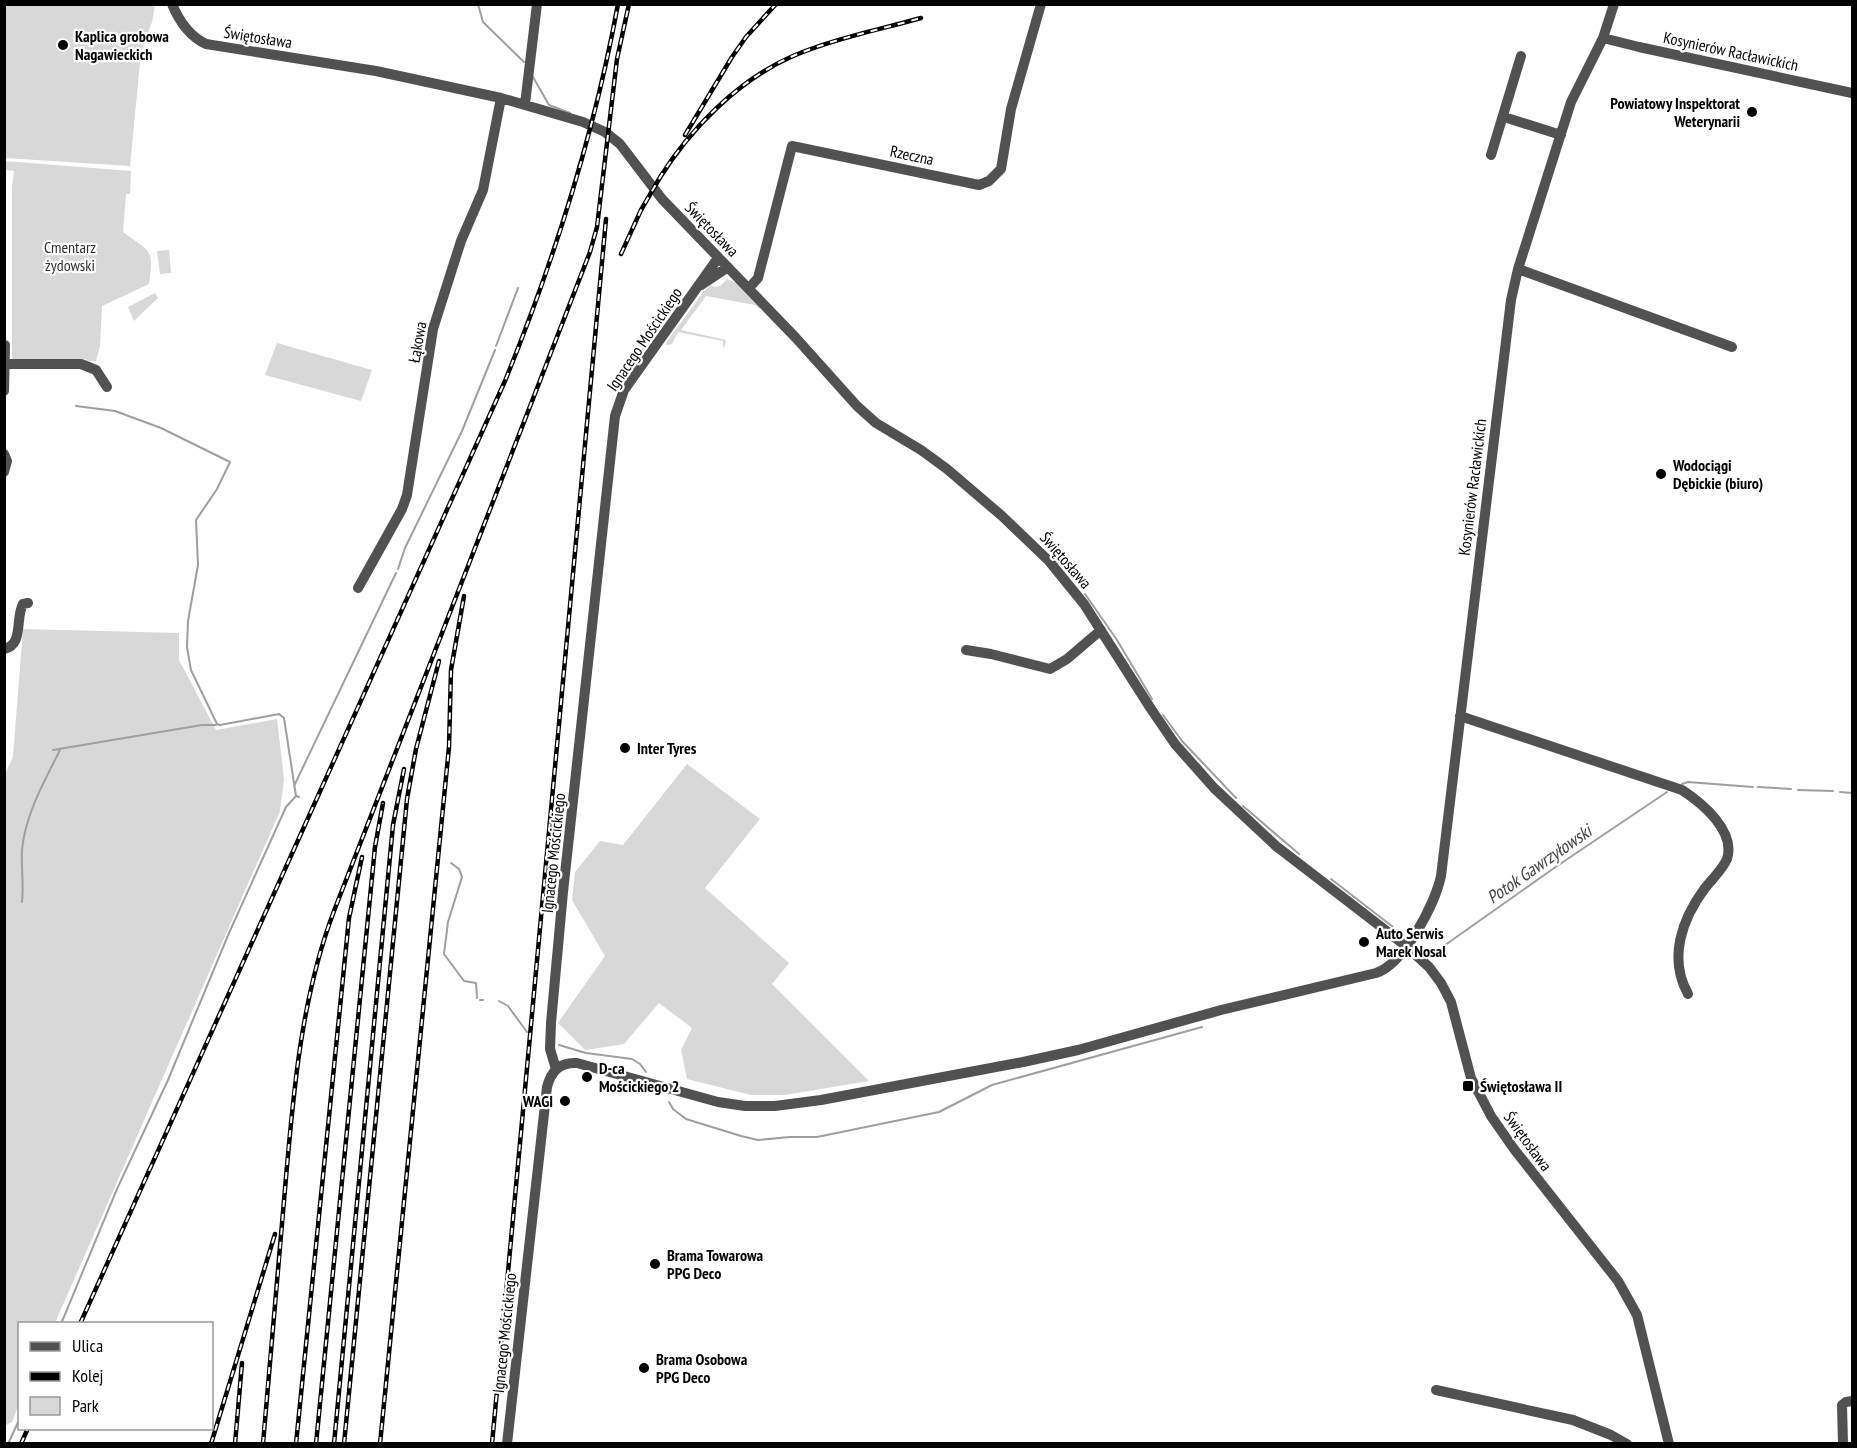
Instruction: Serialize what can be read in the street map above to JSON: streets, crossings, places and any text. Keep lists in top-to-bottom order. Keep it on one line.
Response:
{"streets":{"street":["Świętosława","Kosynierów Racławickich","Rzeczna","Ignacego Mościckiego","Łąkowa"]},"crossings":[["Świętosława","Kosynierów Racławickich"],["Świętosława","Rzeczna"],["Świętosława","Ignacego Mościckiego"],["Świętosława","Łąkowa"],["Kosynierów Racławickich","Ignacego Mościckiego"]],"water":["Potok Gawrzyłowski"],"parks":["Cmentarz żydowski"],"places":{"other":["Kaplica grobowa Nagawieckich","Powiatowy Inspektorat Weterynarii","Wodociągi Dębickie (biuro)","Inter Tyres","Auto Serwis Marek Nosal","D-ca Mościckiego 2","WAGI","Brama Towarowa PPG Deco","Brama Osobowa PPG Deco"],"transit":["Świętosława II"]},"legend":["Ulica","Kolej","Park"]}
